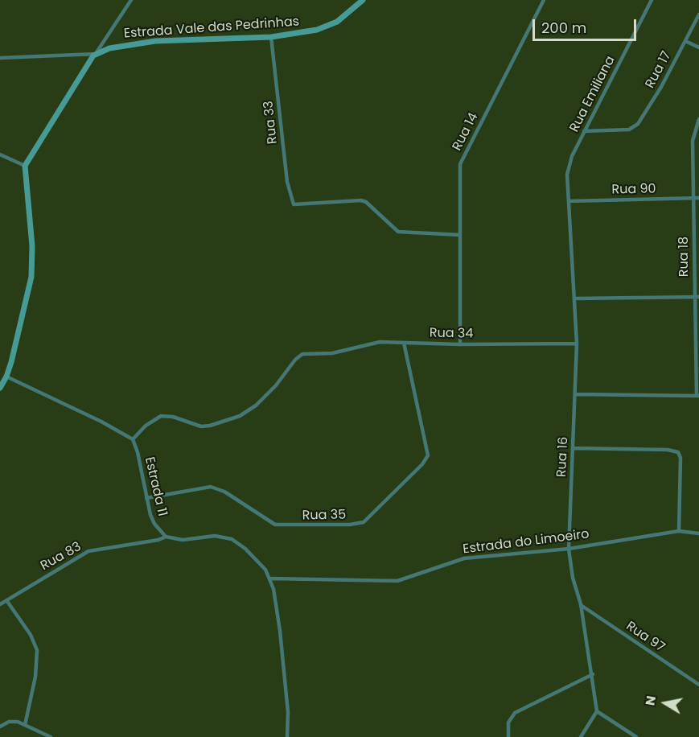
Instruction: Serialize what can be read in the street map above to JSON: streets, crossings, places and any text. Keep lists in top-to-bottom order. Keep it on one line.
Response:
{"streets":{"main road":["Estrada Vale das Pedrinhas"],"street":["Rua 17","Rua Emiliana","Rua 33","Rua 14","Rua 90","Rua 18","Rua 34","Rua 16","Estrada 11","Rua 35","Estrada do Limoeiro","Rua 83","Rua 97"]},"crossings":[["Estrada Vale das Pedrinhas","Rua 33"],["Rua 17","Rua Emiliana"],["Rua Emiliana","Rua 90"],["Rua Emiliana","Rua 16"],["Rua 33","Rua 14"],["Rua 14","Rua 34"],["Rua 90","Rua 18"],["Rua 90","Rua 16"],["Rua 34","Rua 16"],["Rua 34","Estrada 11"],["Rua 34","Rua 35"],["Rua 16","Estrada do Limoeiro"],["Rua 16","Rua 97"],["Estrada 11","Rua 35"],["Estrada 11","Rua 83"]],"scale_bar":"200 m","north":"left"}
